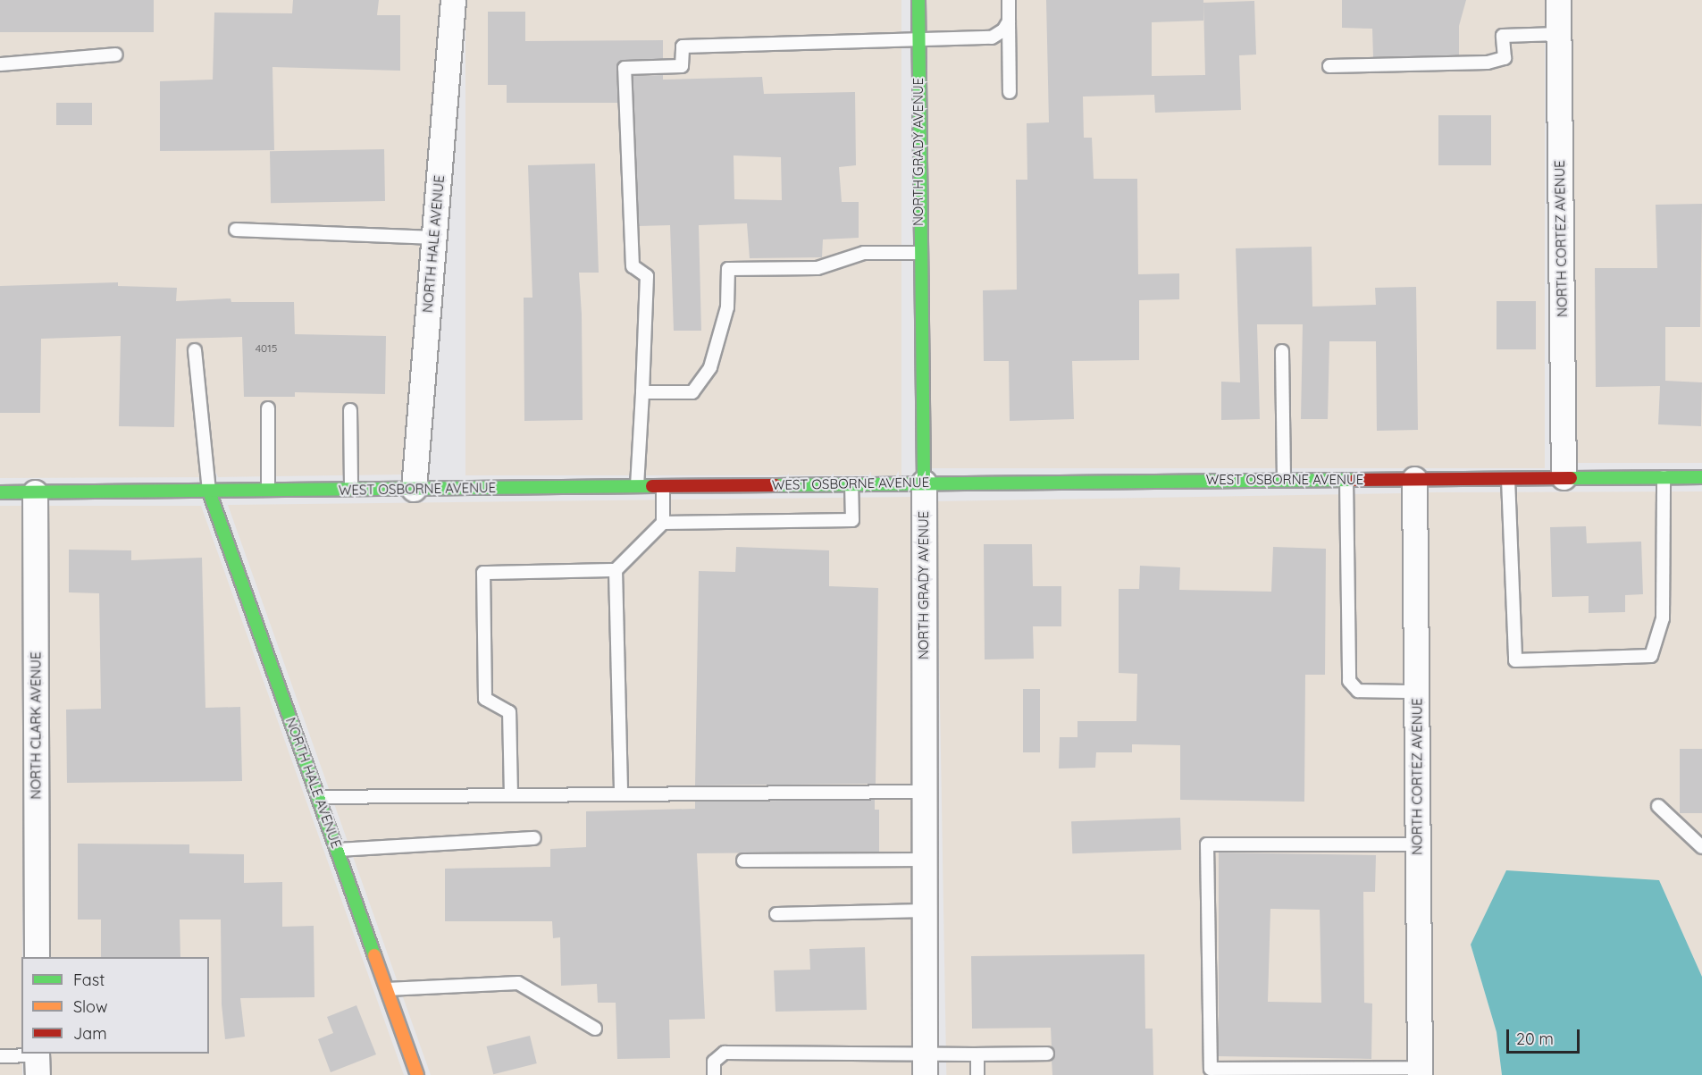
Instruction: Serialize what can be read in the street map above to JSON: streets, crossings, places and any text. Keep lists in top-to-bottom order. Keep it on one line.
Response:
{"streets":{"street":["NORTH GRADY AVENUE","NORTH CORTEZ AVENUE","NORTH HALE AVENUE","WEST OSBORNE AVENUE","NORTH CLARK AVENUE"]},"crossings":[["NORTH GRADY AVENUE","WEST OSBORNE AVENUE"],["NORTH CORTEZ AVENUE","WEST OSBORNE AVENUE"],["NORTH HALE AVENUE","WEST OSBORNE AVENUE"],["WEST OSBORNE AVENUE","NORTH CLARK AVENUE"]],"house_numbers":["4015"],"legend":["Fast","Slow","Jam"],"scale_bar":"20 m"}
